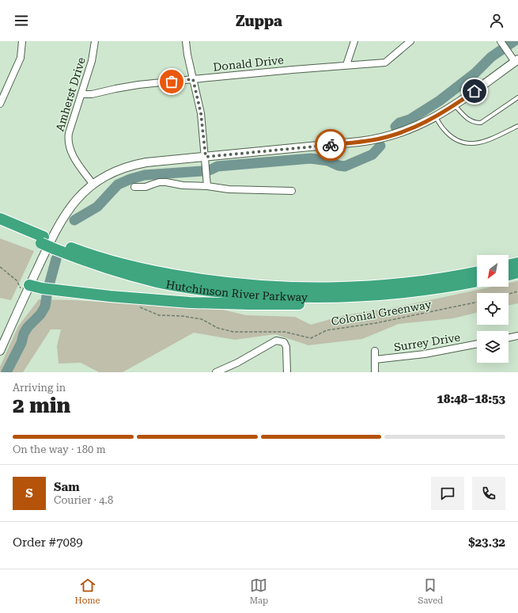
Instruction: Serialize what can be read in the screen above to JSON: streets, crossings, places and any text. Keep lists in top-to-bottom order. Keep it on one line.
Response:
{"streets":{"highway":["Hutchinson River Parkway"],"street":["Donald Drive","Amherst Drive","Surrey Drive"],"path":["Colonial Greenway"]},"crossings":[["Donald Drive","Amherst Drive"]],"north":"bottom left","page":{"header":"Zuppa","heading":["2 min","Arriving in","18:48–18:53"],"panel":["Sam","Courier · 4.8","Order #7089","$23.32"],"bar":"On the way · 180 m","round":"S","tabs":["Home","Map","Saved"]}}
